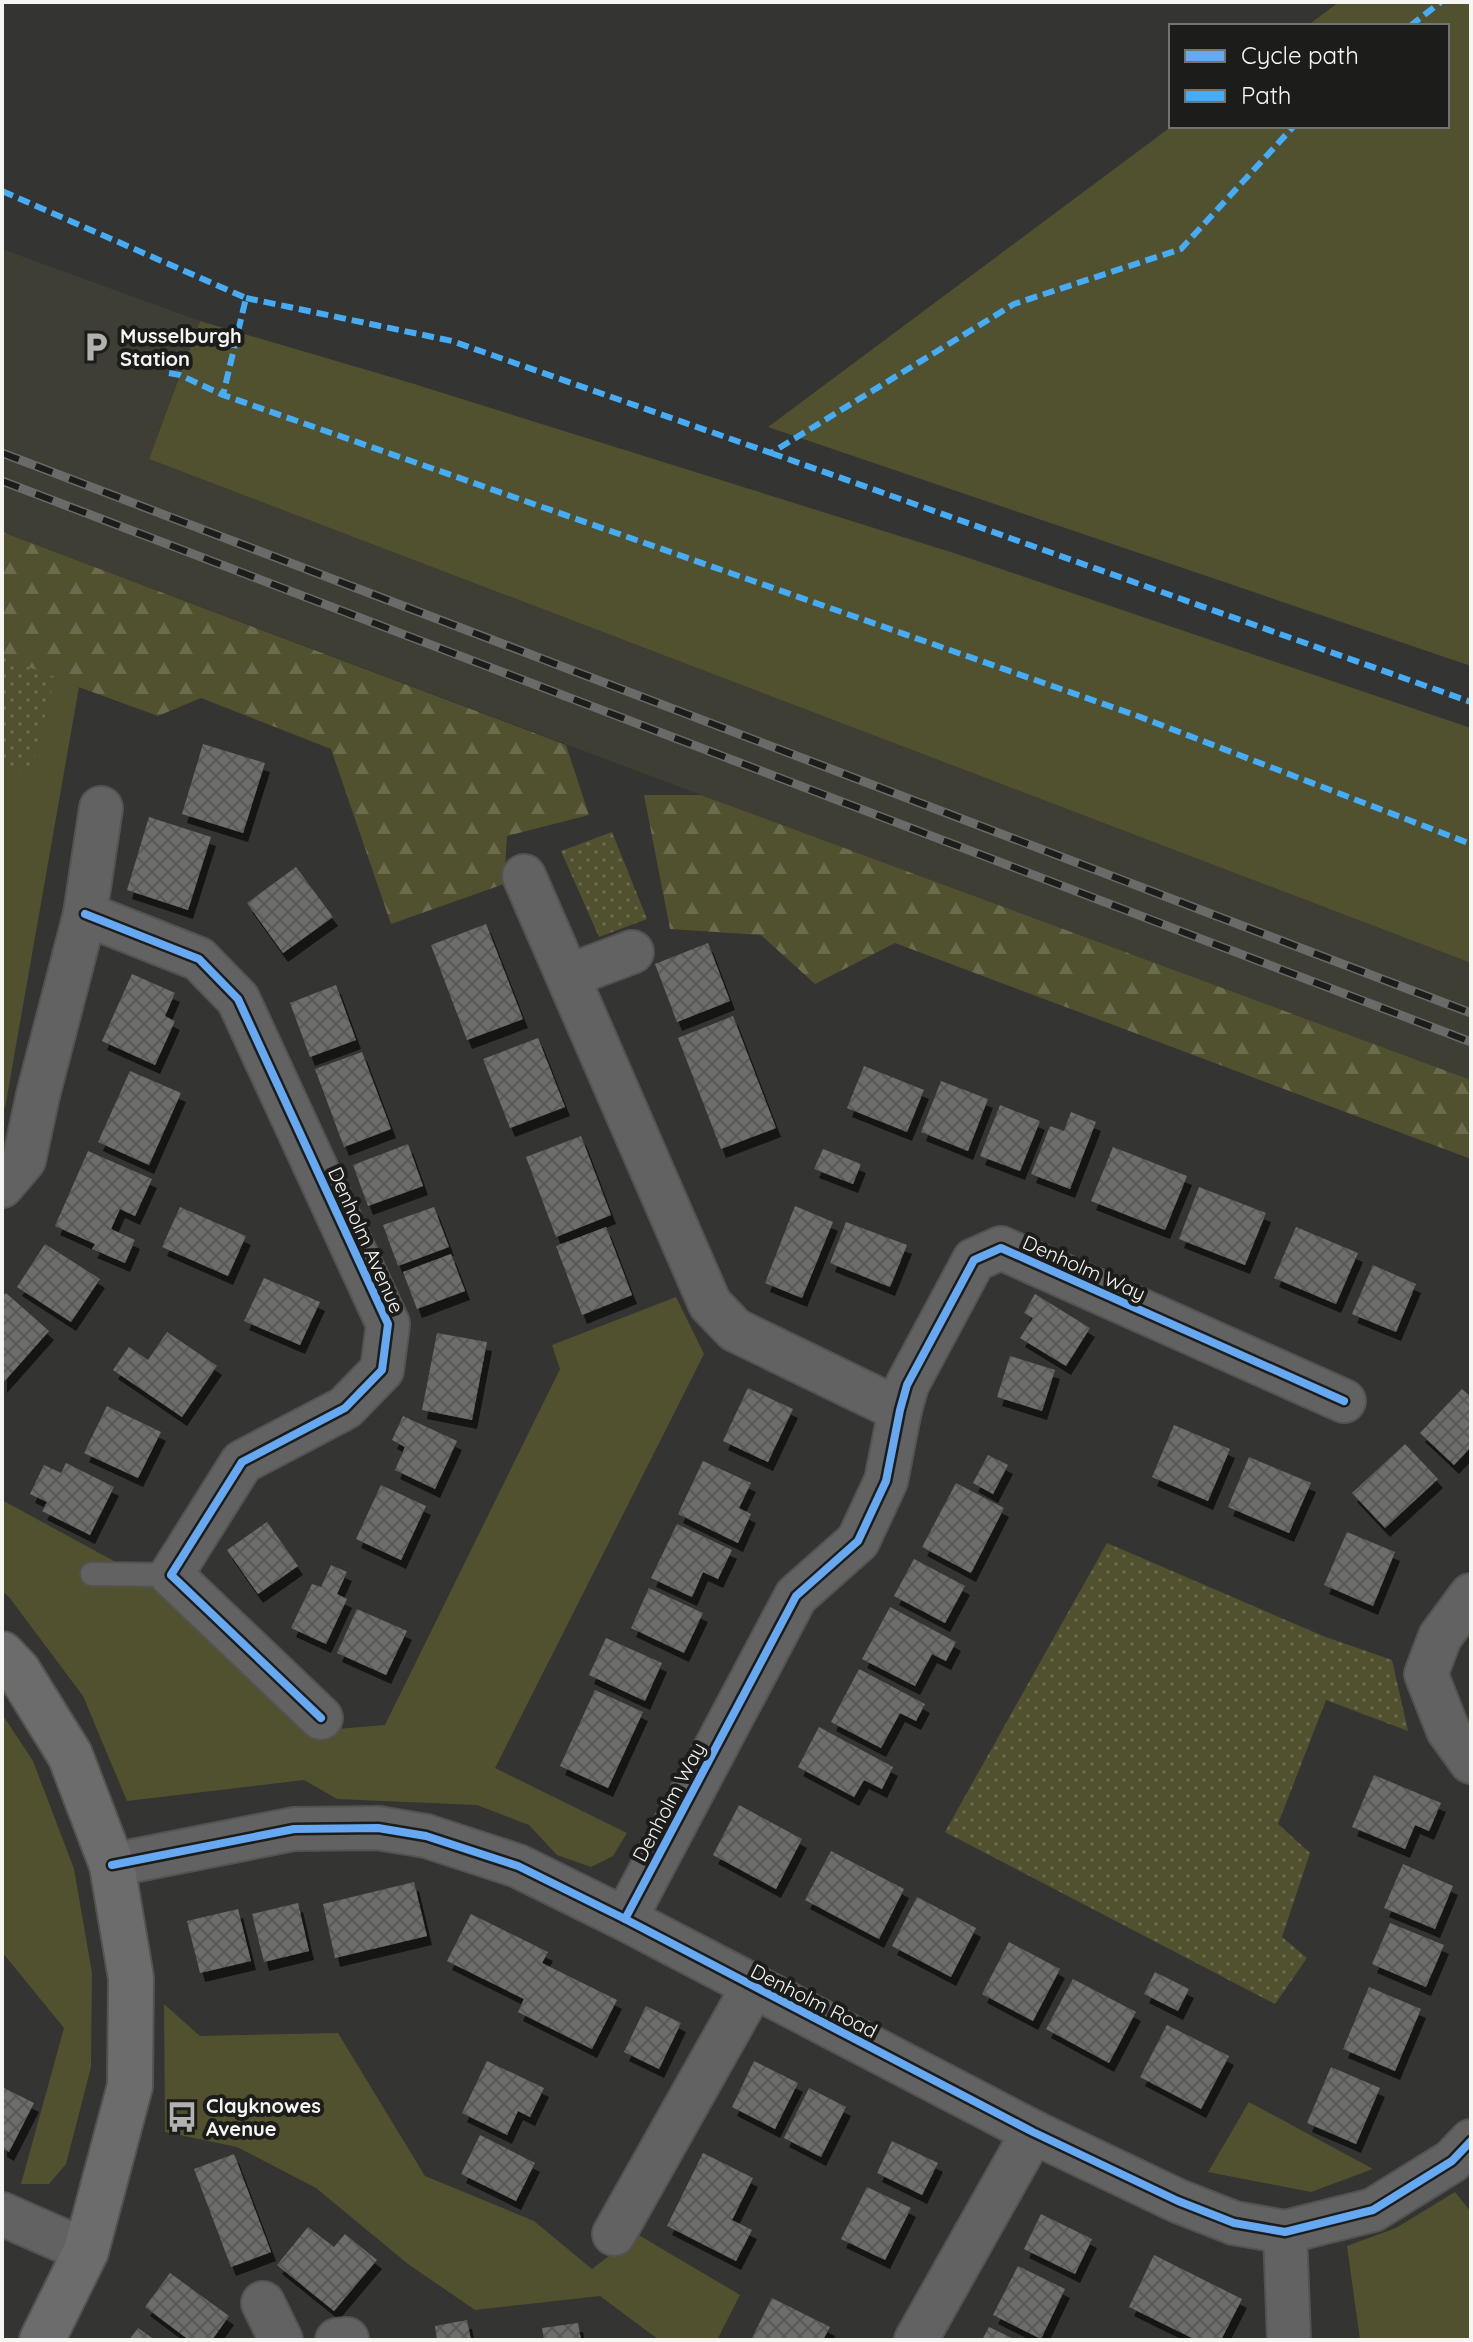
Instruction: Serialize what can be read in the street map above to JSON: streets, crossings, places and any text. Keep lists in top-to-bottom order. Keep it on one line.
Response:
{"streets":{"street":["Denholm Avenue","Denholm Way","Denholm Road"]},"crossings":[["Denholm Way","Denholm Road"]],"places":{"parking":["Musselburgh Station"],"bus stop":["Clayknowes Avenue"]},"legend":["Cycle path","Path"]}
